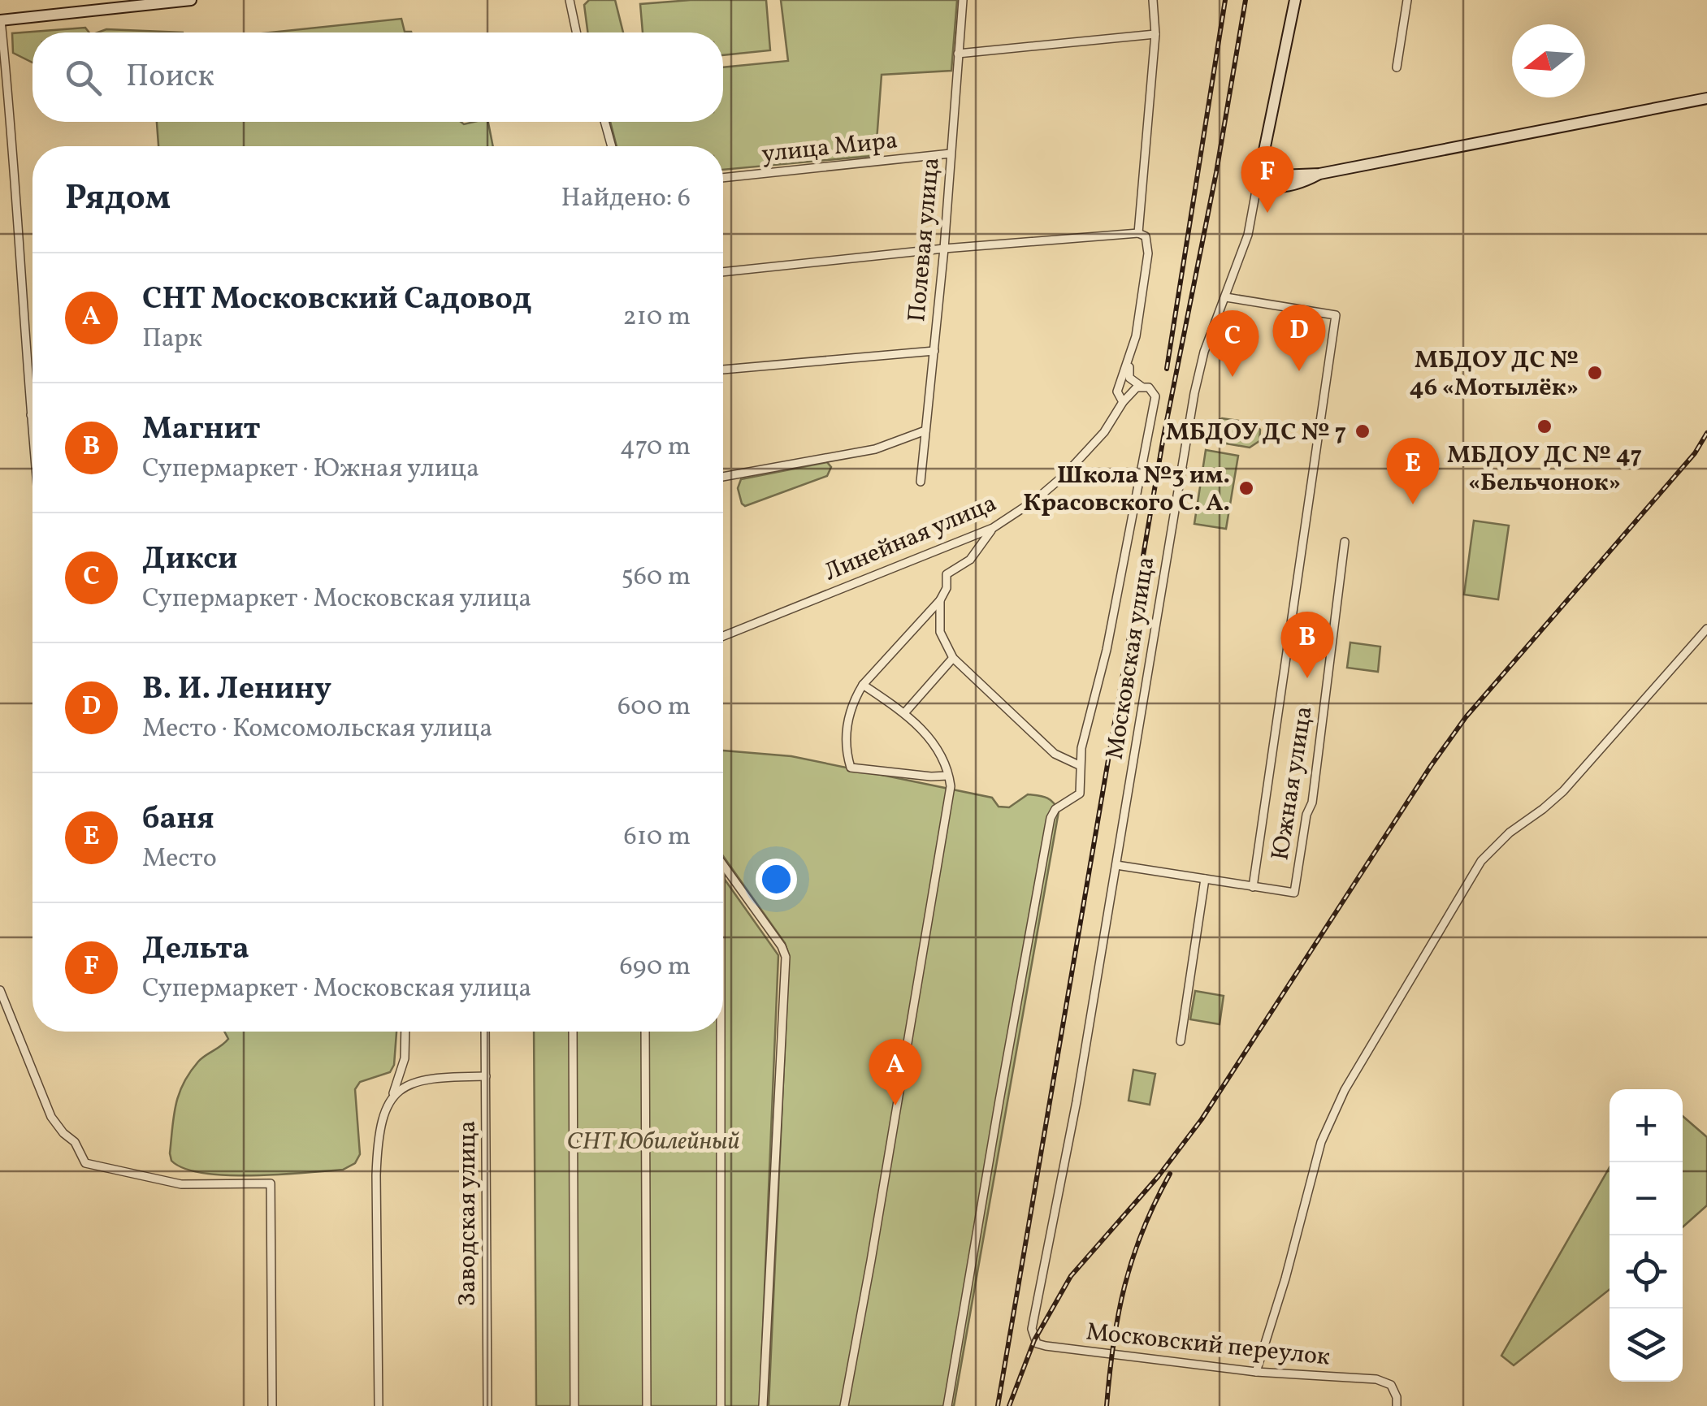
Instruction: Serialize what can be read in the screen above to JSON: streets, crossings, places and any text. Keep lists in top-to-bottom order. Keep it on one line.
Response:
{"streets":{"street":["улица Мира","Полевая улица","Линейная улица","Московская улица","Южная улица","Заводская улица","Московский переулок"]},"crossings":[["улица Мира","Полевая улица"],["Московская улица","Московский переулок"]],"parks":["СНТ Юбилейный"],"places":["МБДОУ ДC № 46 «Мотылёк»","МБДОУ ДС № 47 «Бельчонок»","МБДОУ ДС № 7","Школа №3 им. Красовского С. А."],"north":"left","page":{"search":"Поиск","pins":["F","D","C","E","B","A"],"heading":["Рядом","Найдено: 6"],"list":[{"mark":"A","name":"СНТ Московский Садовод","note":"Парк","value":"210 m"},{"mark":"B","name":"Магнит","note":"Супермаркет · Южная улица","value":"470 m"},{"mark":"C","name":"Дикси","note":"Супермаркет · Московская улица","value":"560 m"},{"mark":"D","name":"В. И. Ленину","note":"Место · Комсомольская улица","value":"600 m"},{"mark":"E","name":"баня","note":"Место","value":"610 m"},{"mark":"F","name":"Дельта","note":"Супермаркет · Московская улица","value":"690 m"}],"map_buttons":["+","−"]}}
